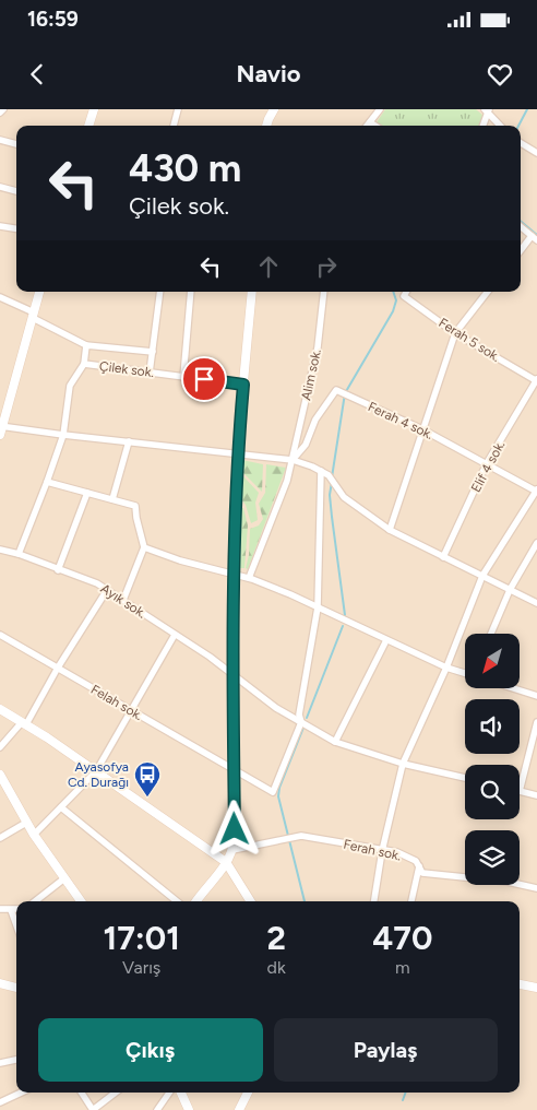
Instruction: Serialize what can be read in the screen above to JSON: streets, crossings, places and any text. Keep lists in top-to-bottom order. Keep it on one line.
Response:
{"streets":{"street":["Ferah 5 sok.","Çilek sok.","Alim sok.","Ferah 4 sok.","Elif 4 sok.","Ayık sok.","Felah sok.","Ferah sok."]},"crossings":[["Ferah 5 sok.","Elif 4 sok."],["Çilek sok.","Ayık sok."],["Alim sok.","Ferah 4 sok."],["Ferah 4 sok.","Elif 4 sok."],["Ayık sok.","Felah sok."]],"places":{"bus stop":["Ayasofya Cd. Durağı"]},"north":"bottom left","page":{"status":"16:59","header":"Navio","turn":["430 m","Çilek sok."],"eta":["17:01","Varış","2","dk","470","m"],"buttons":["Çıkış","Paylaş"]}}
